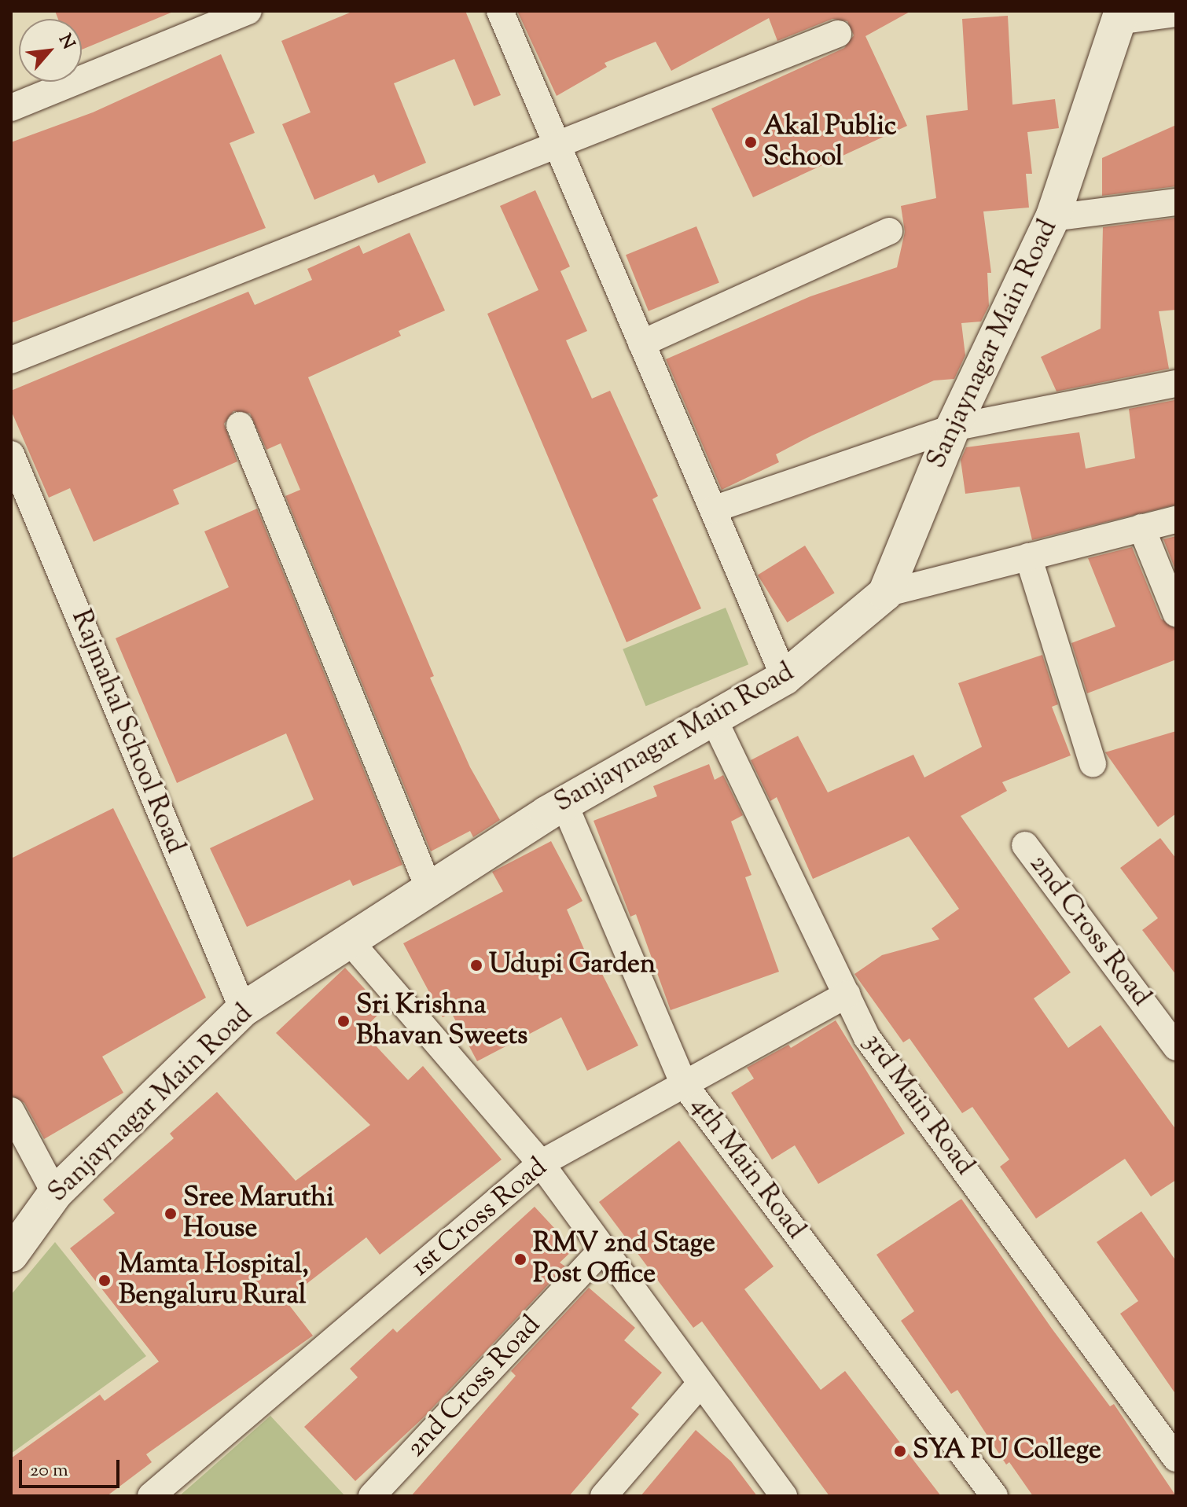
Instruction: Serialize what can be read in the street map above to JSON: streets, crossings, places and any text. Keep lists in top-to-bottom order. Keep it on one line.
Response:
{"streets":{"street":["Sanjaynagar Main Road","Rajmahal School Road","2nd Cross Road","3rd Main Road","4th Main Road","1st Cross Road"]},"crossings":[["Sanjaynagar Main Road","Rajmahal School Road"],["Sanjaynagar Main Road","3rd Main Road"],["Sanjaynagar Main Road","4th Main Road"],["3rd Main Road","1st Cross Road"],["4th Main Road","1st Cross Road"]],"places":["Akal Public School","Udupi Garden","Sri Krishna Bhavan Sweets","Sree Maruthi House","RMV 2nd Stage Post Office","Mamta Hospital, Bengaluru Rural","SYA PU College"],"scale_bar":"20 m","north":"top right"}
